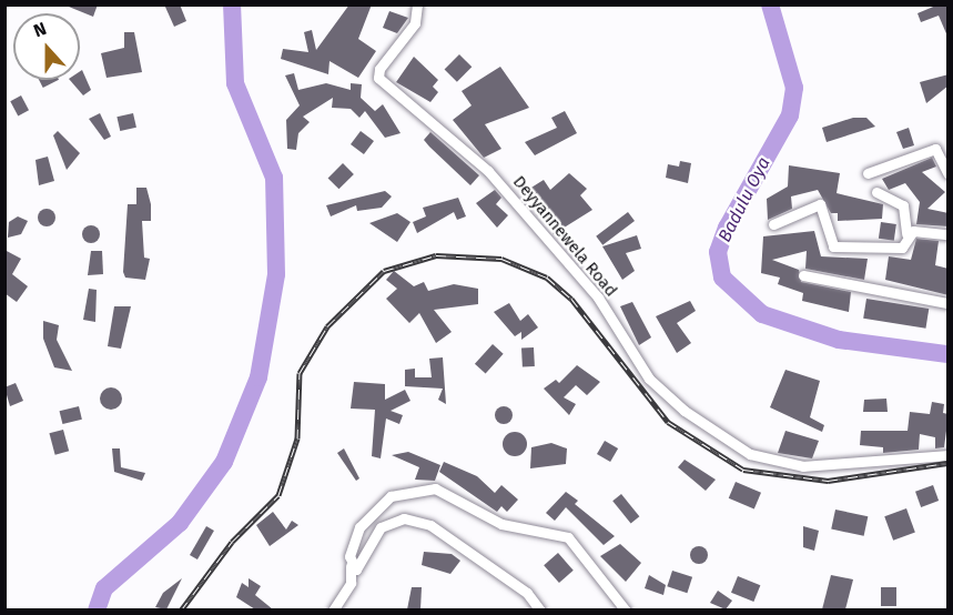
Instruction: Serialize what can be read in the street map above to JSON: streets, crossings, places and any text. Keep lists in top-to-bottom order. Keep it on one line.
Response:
{"streets":{"street":["Deyyannewela Road"]},"water":["Badulu Oya"],"north":"top"}
